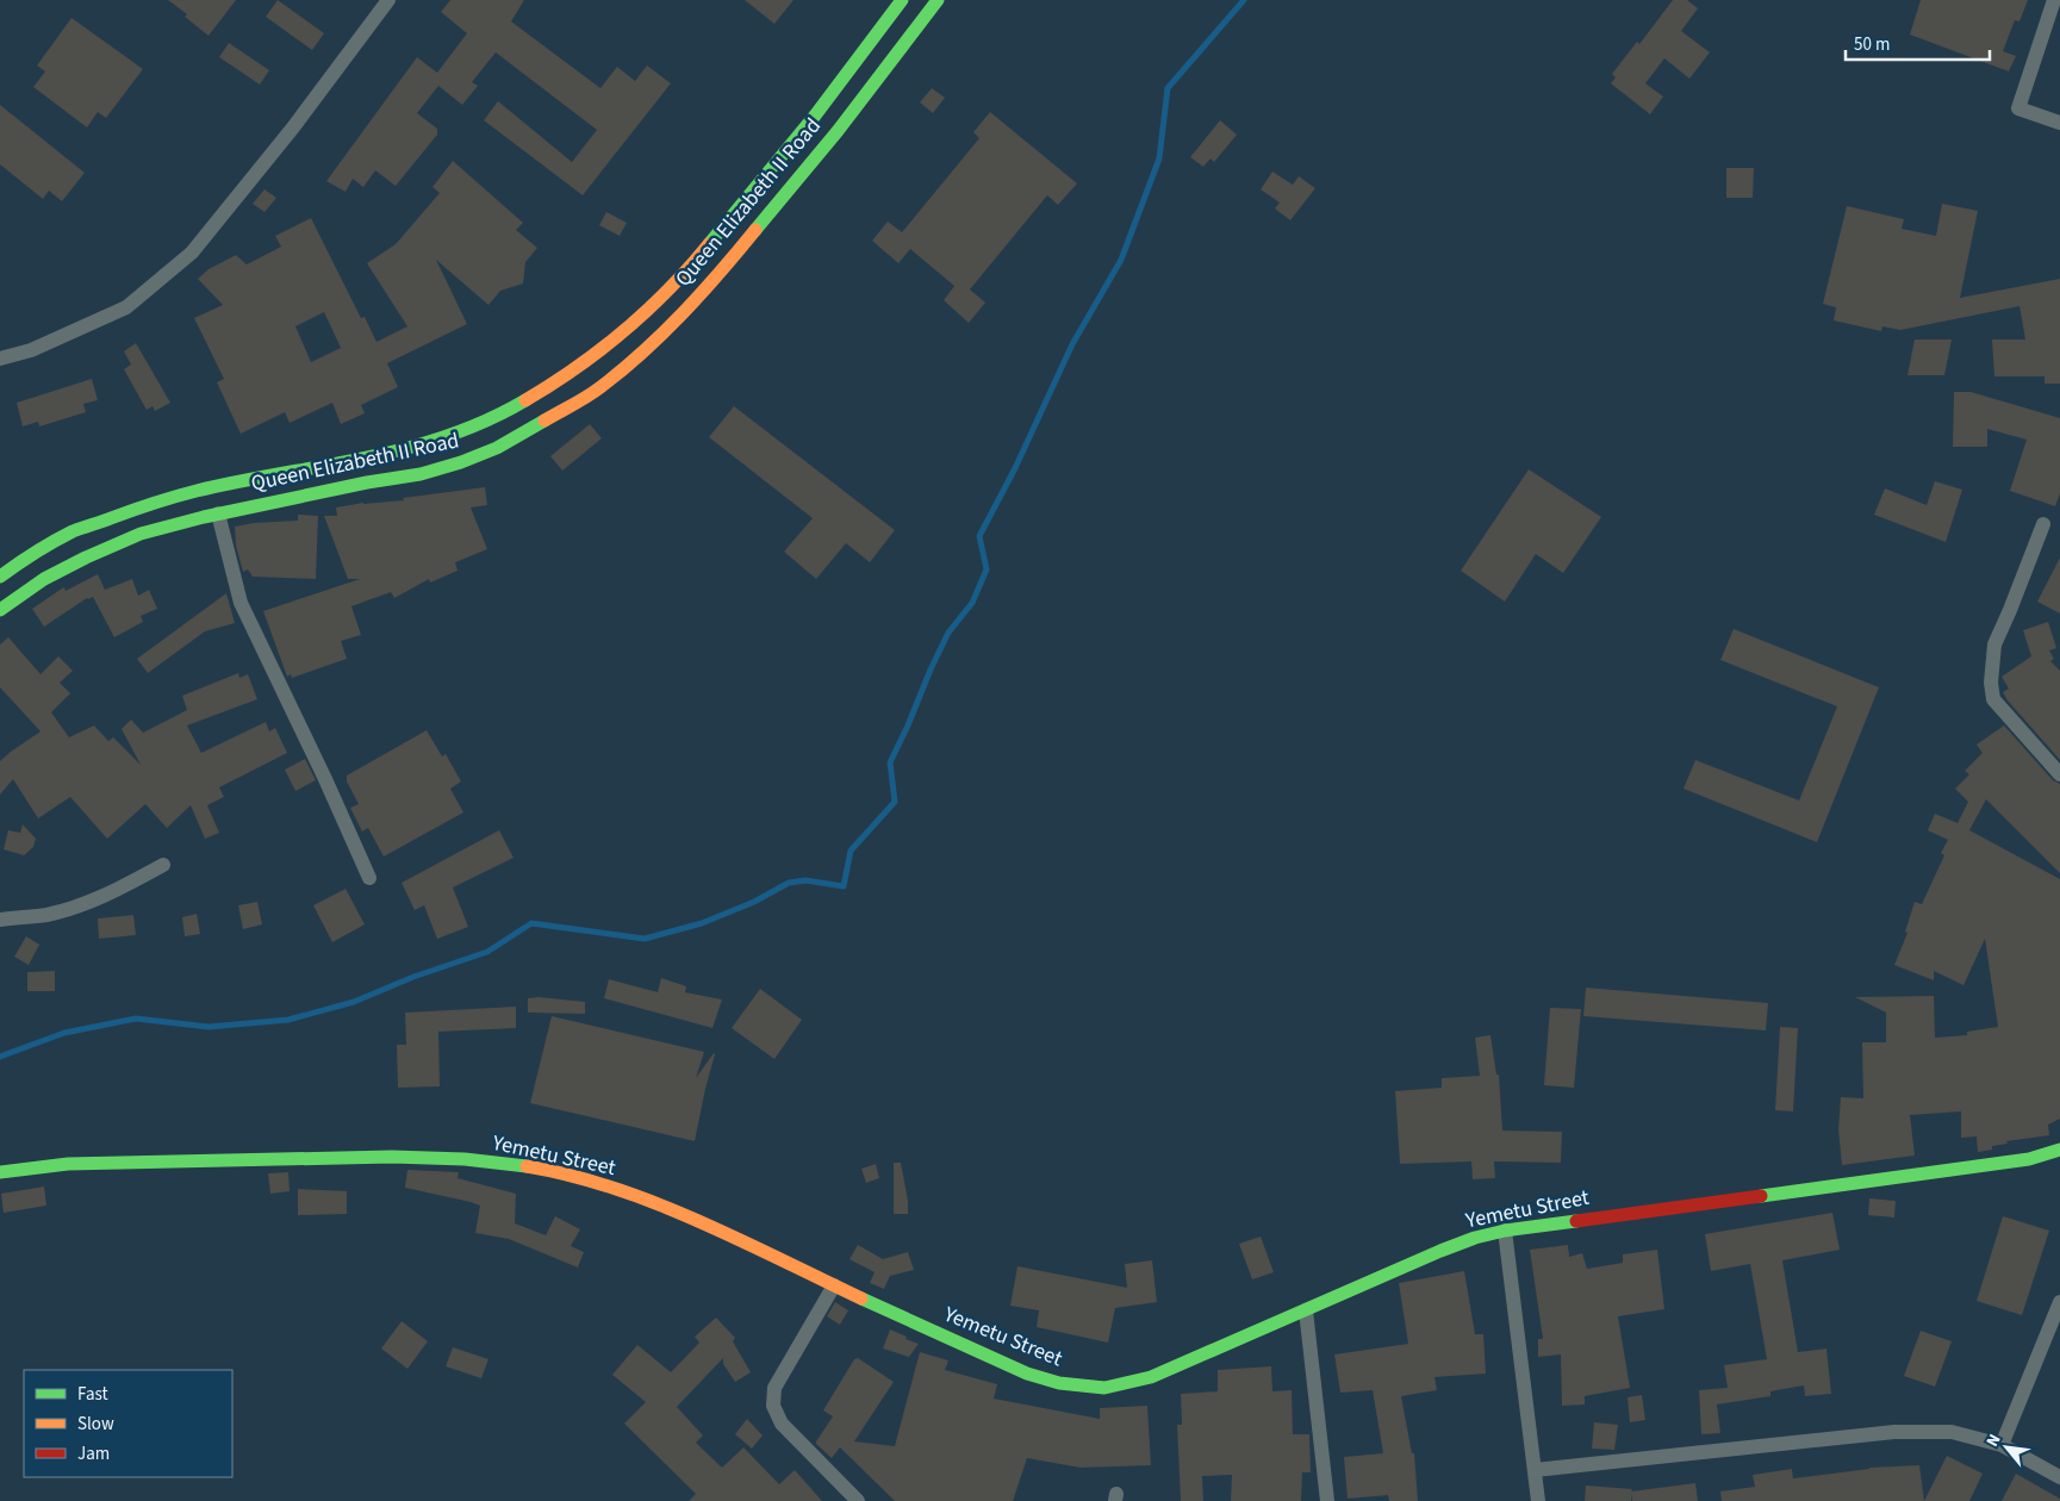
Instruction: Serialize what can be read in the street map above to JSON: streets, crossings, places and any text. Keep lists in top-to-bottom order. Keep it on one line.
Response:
{"streets":{"main road":["Queen Elizabeth II Road","Yemetu Street"]},"legend":["Fast","Slow","Jam"],"scale_bar":"50 m","north":"top left"}
